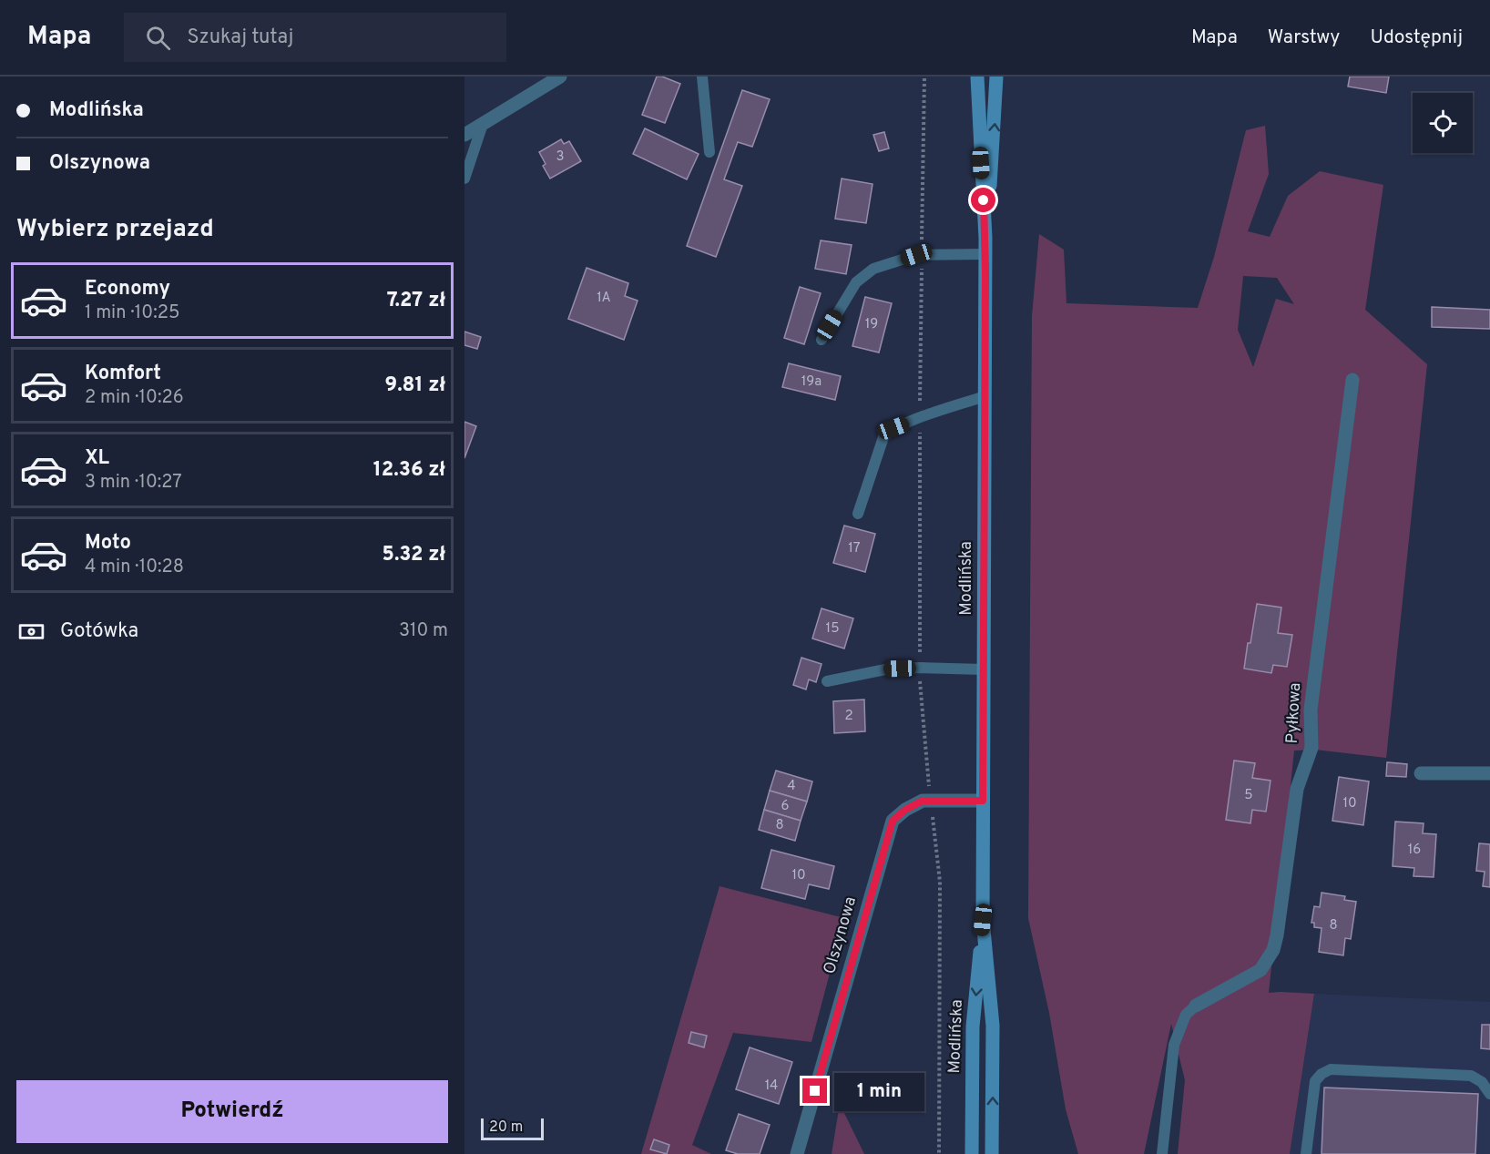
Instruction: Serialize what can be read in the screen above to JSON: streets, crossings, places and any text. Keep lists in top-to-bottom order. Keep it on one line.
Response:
{"streets":{"main road":["Modlińska"],"street":["Pyłkowa","Olszynowa"]},"crossings":[["Modlińska","Olszynowa"]],"house_numbers":["3","1A","19","19a","17","15","2","4","5","10","6","8","16","10","8","14"],"scale_bar":"20 m","page":{"header":"Mapa","search":"Szukaj tutaj","nav":["Mapa","Warstwy","Udostępnij"],"banner":["Modlińska","Olszynowa"],"heading":"Wybierz przejazd","list":[{"name":"Economy","note":"1 min · 10:25","value":"7.27 zł"},{"name":"Komfort","note":"2 min · 10:26","value":"9.81 zł"},{"name":"XL","note":"3 min · 10:27","value":"12.36 zł"},{"name":"Moto","note":"4 min · 10:28","value":"5.32 zł"}],"pay":["Gotówka","310 m"],"buttons":"Potwierdź","bubble":"1 min","scale":"20 m"}}
